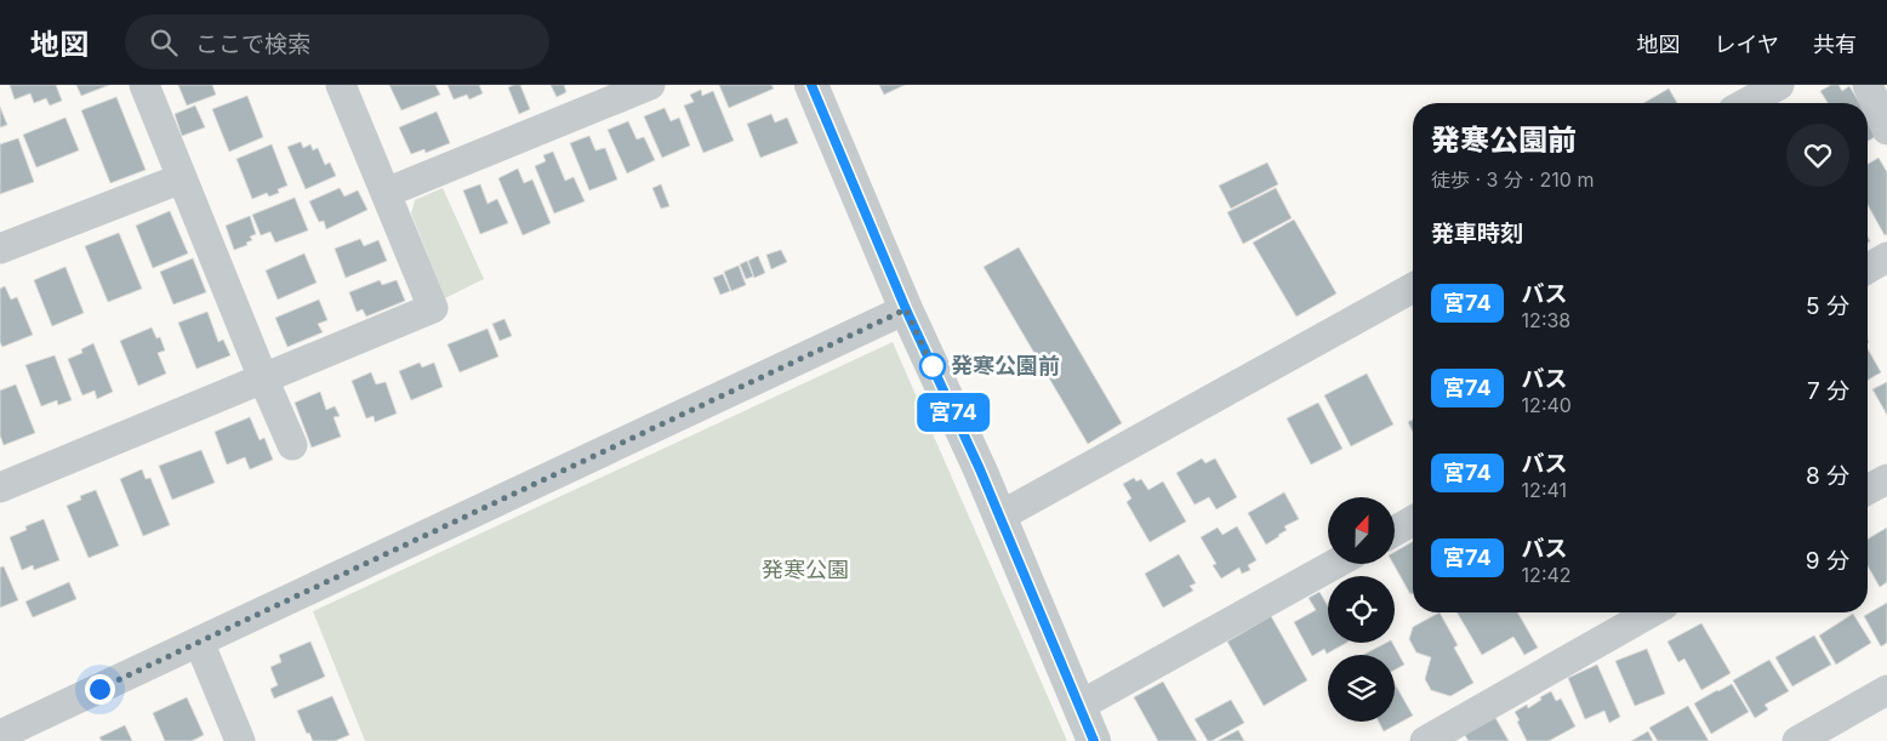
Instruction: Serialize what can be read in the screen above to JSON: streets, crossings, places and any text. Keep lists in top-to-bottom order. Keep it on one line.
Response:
{"parks":["発寒公園"],"places":["発寒公園前"],"lines":["bus line 宮74"],"north":"top","page":{"header":"地図","search":"ここで検索","nav":["地図","レイヤ","共有"],"on_map":"宮74","heading":[["発寒公園前","徒歩 · 3 分 · 210 m"],"発車時刻"],"list":[{"mark":"宮74","name":"バス","note":"12:38","value":"5 分"},{"mark":"宮74","name":"バス","note":"12:40","value":"7 分"},{"mark":"宮74","name":"バス","note":"12:41","value":"8 分"},{"mark":"宮74","name":"バス","note":"12:42","value":"9 分"}]}}
